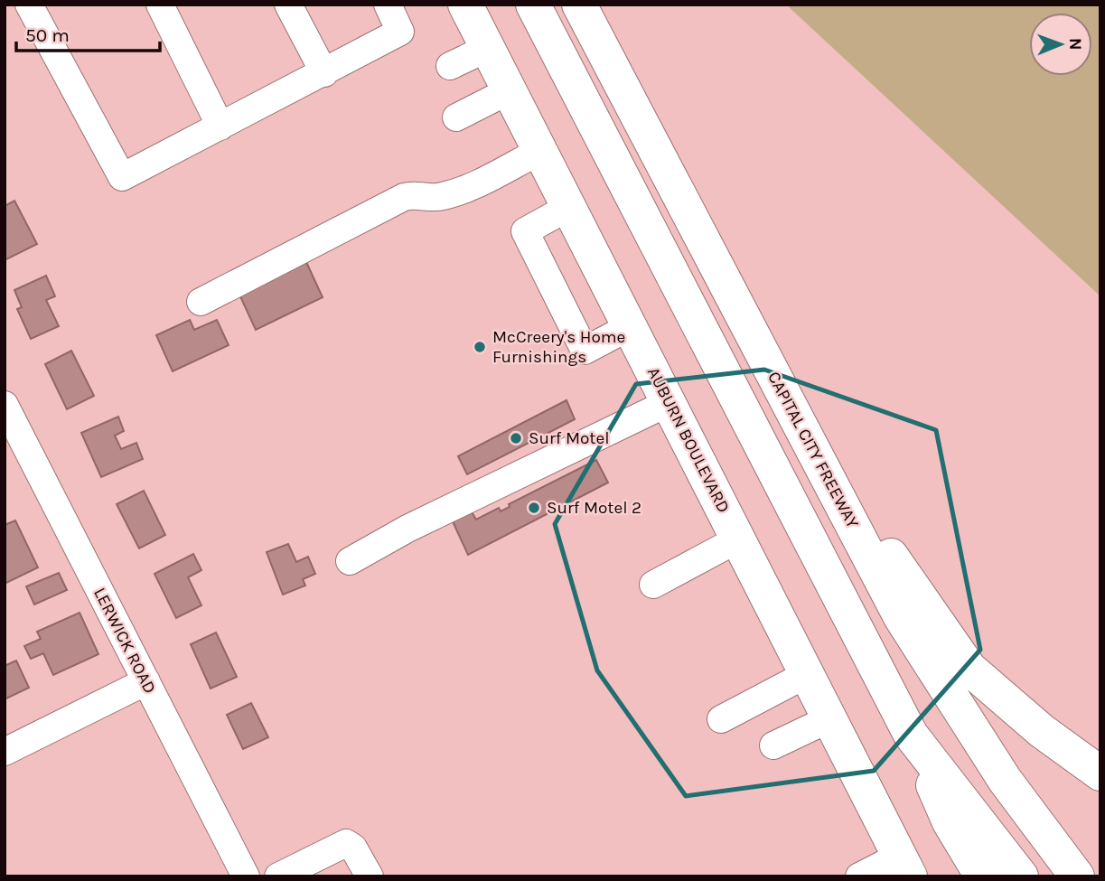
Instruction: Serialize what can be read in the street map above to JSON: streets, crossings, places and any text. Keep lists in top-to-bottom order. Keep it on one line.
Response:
{"streets":{"main road":["AUBURN BOULEVARD","CAPITAL CITY FREEWAY"],"street":["LERWICK ROAD"]},"places":["McCreery's Home Furnishings","Surf Motel","Surf Motel 2"],"scale_bar":"50 m","north":"right"}
